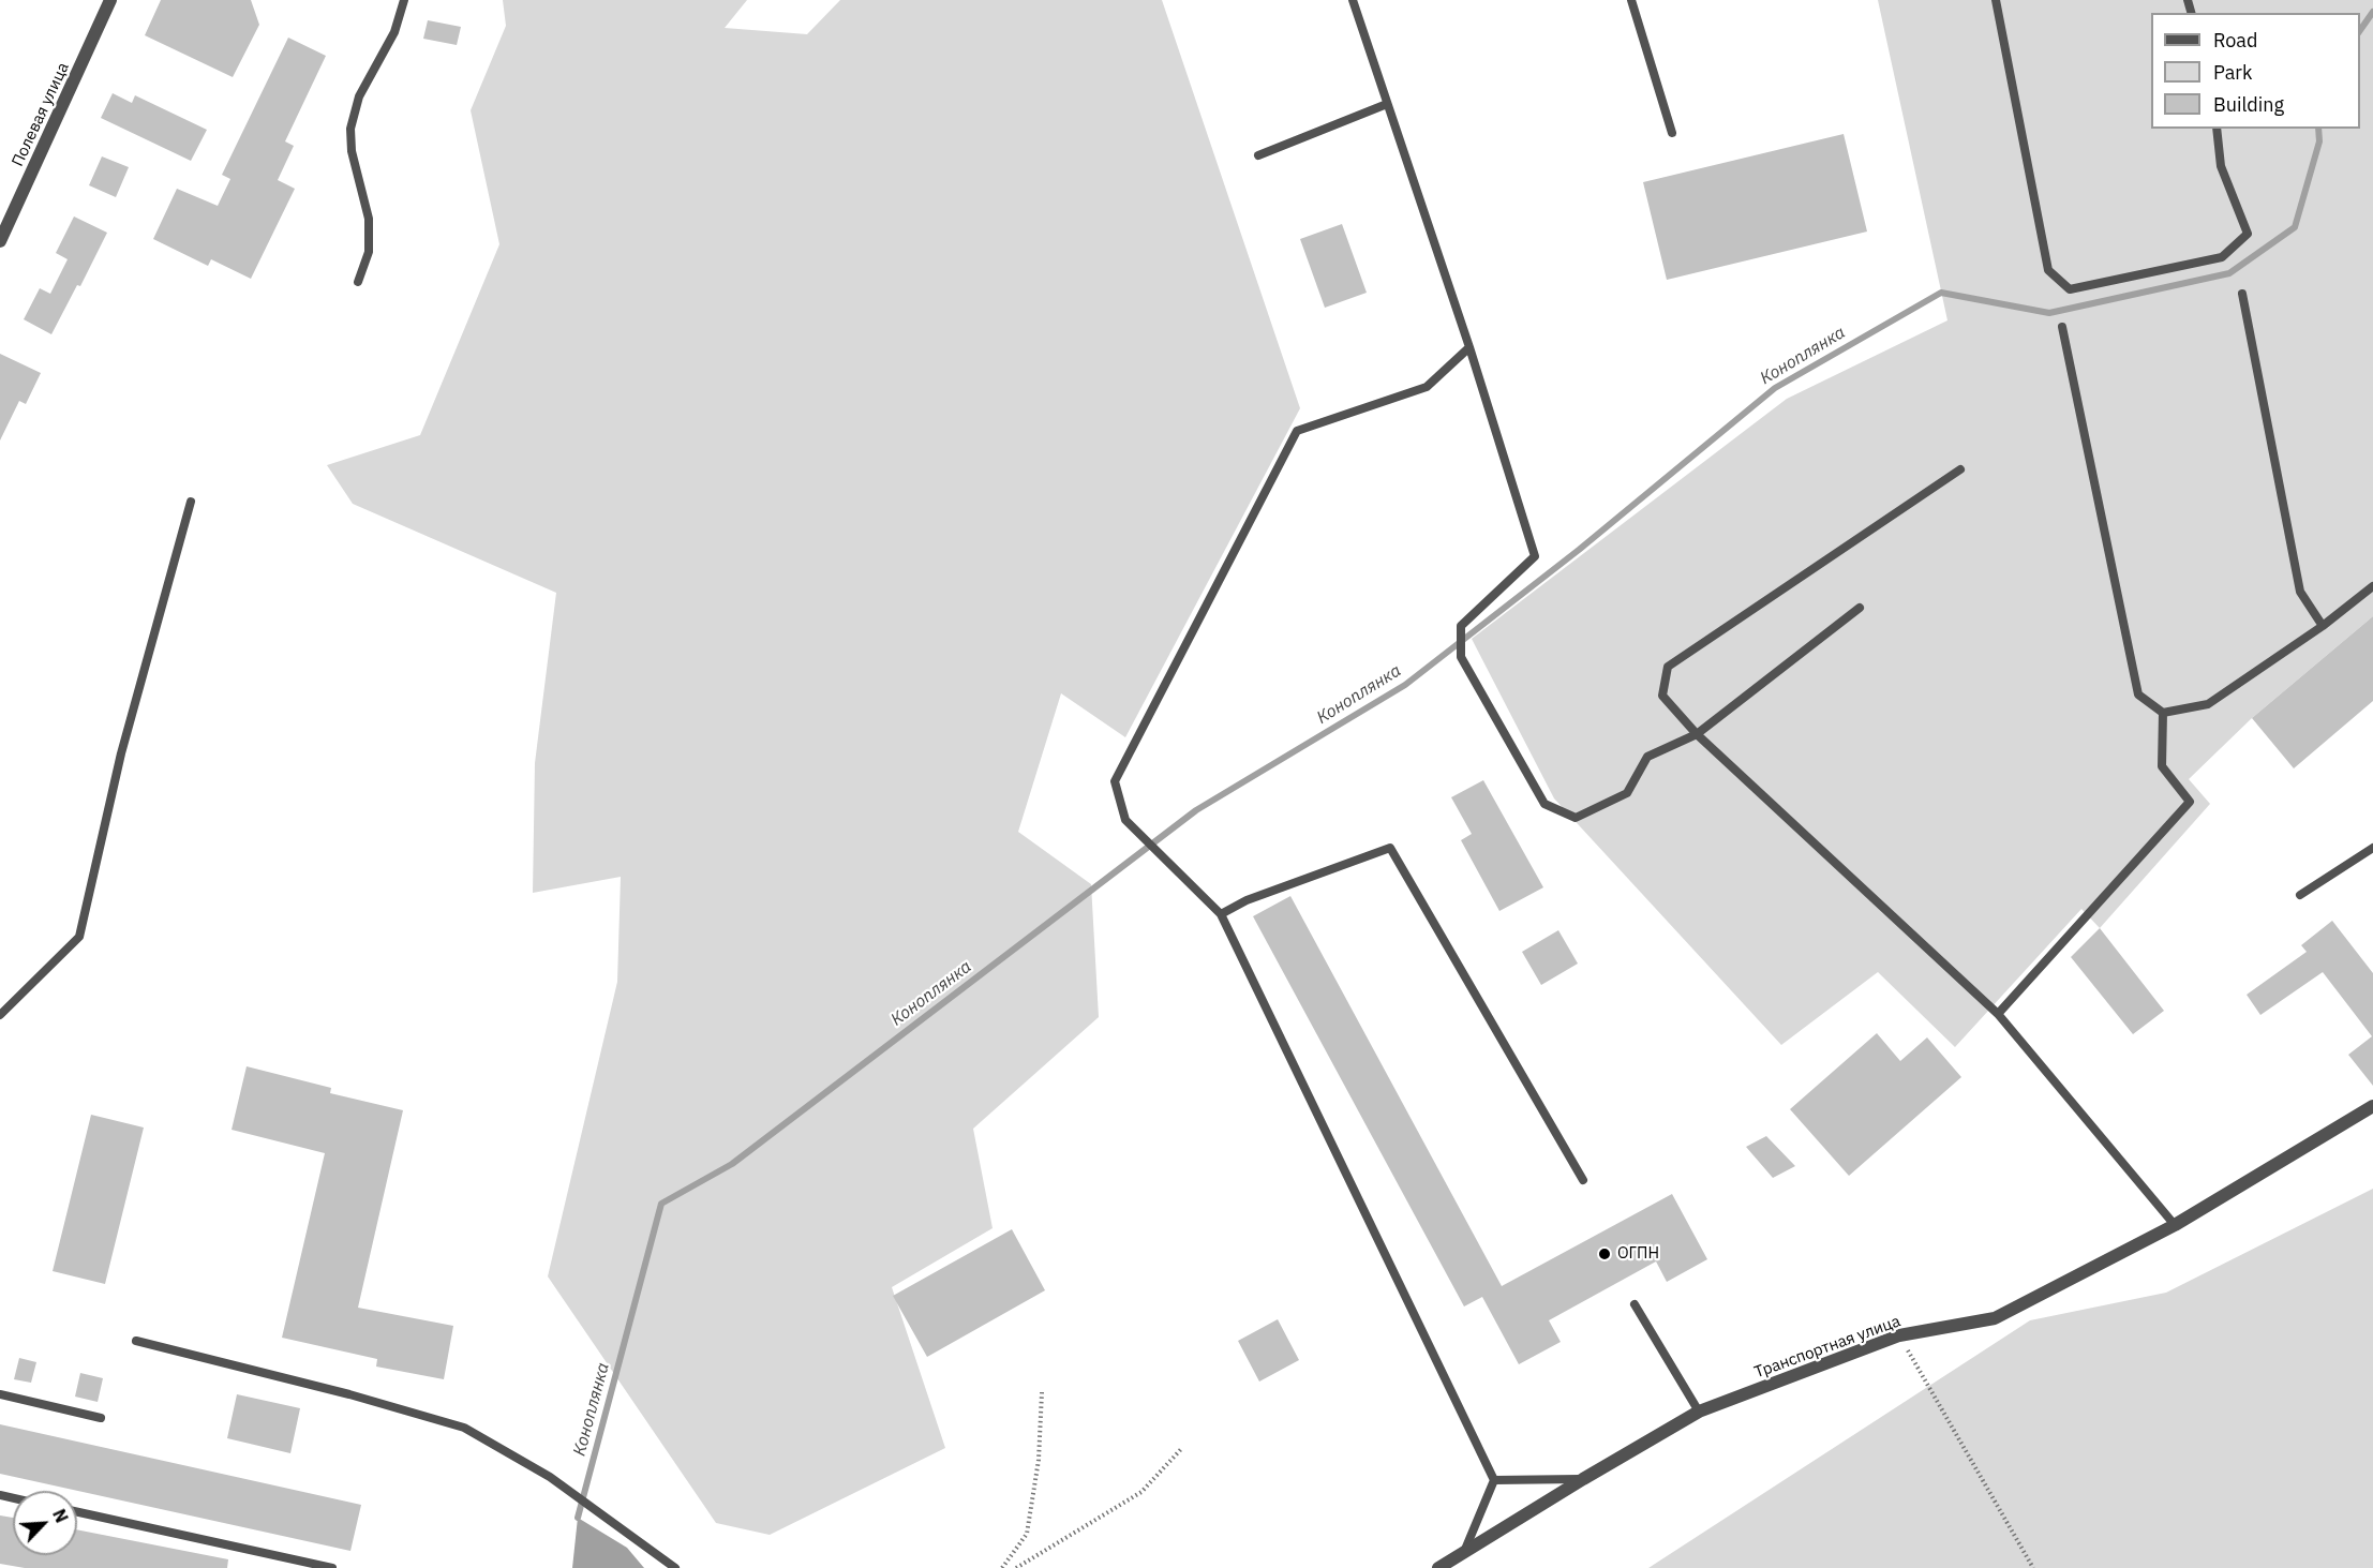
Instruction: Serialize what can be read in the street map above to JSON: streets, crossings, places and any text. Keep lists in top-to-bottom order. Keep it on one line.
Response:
{"streets":{"street":["Полевая улица","Транспортная улица"]},"water":["Коноплянка"],"places":["ОГПН"],"legend":["Road","Park","Building"],"north":"top right"}
